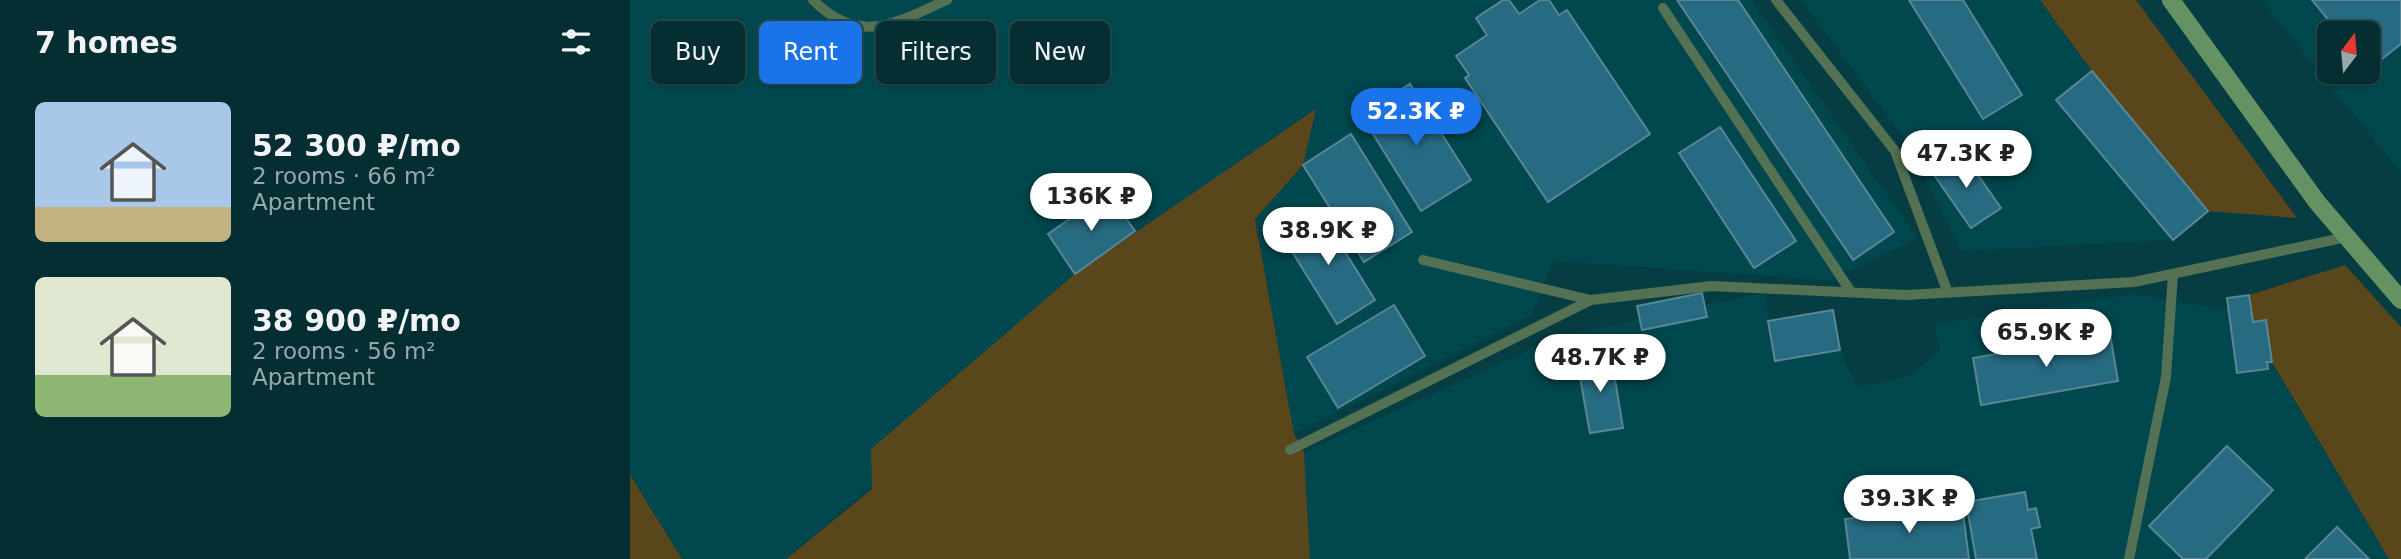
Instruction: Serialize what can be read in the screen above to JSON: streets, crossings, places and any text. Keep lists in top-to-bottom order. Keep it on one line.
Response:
{"north":"top","page":{"heading":"7 homes","chip":["Buy","Rent","Filters","New"],"list":[{"name":"52 300 ₽/mo","note":"2 rooms · 66 m² · Apartment"},{"name":"38 900 ₽/mo","note":"2 rooms · 56 m² · Apartment"}],"price":["52.3K ₽","47.3K ₽","136K ₽","38.9K ₽","65.9K ₽","48.7K ₽","39.3K ₽"]}}
